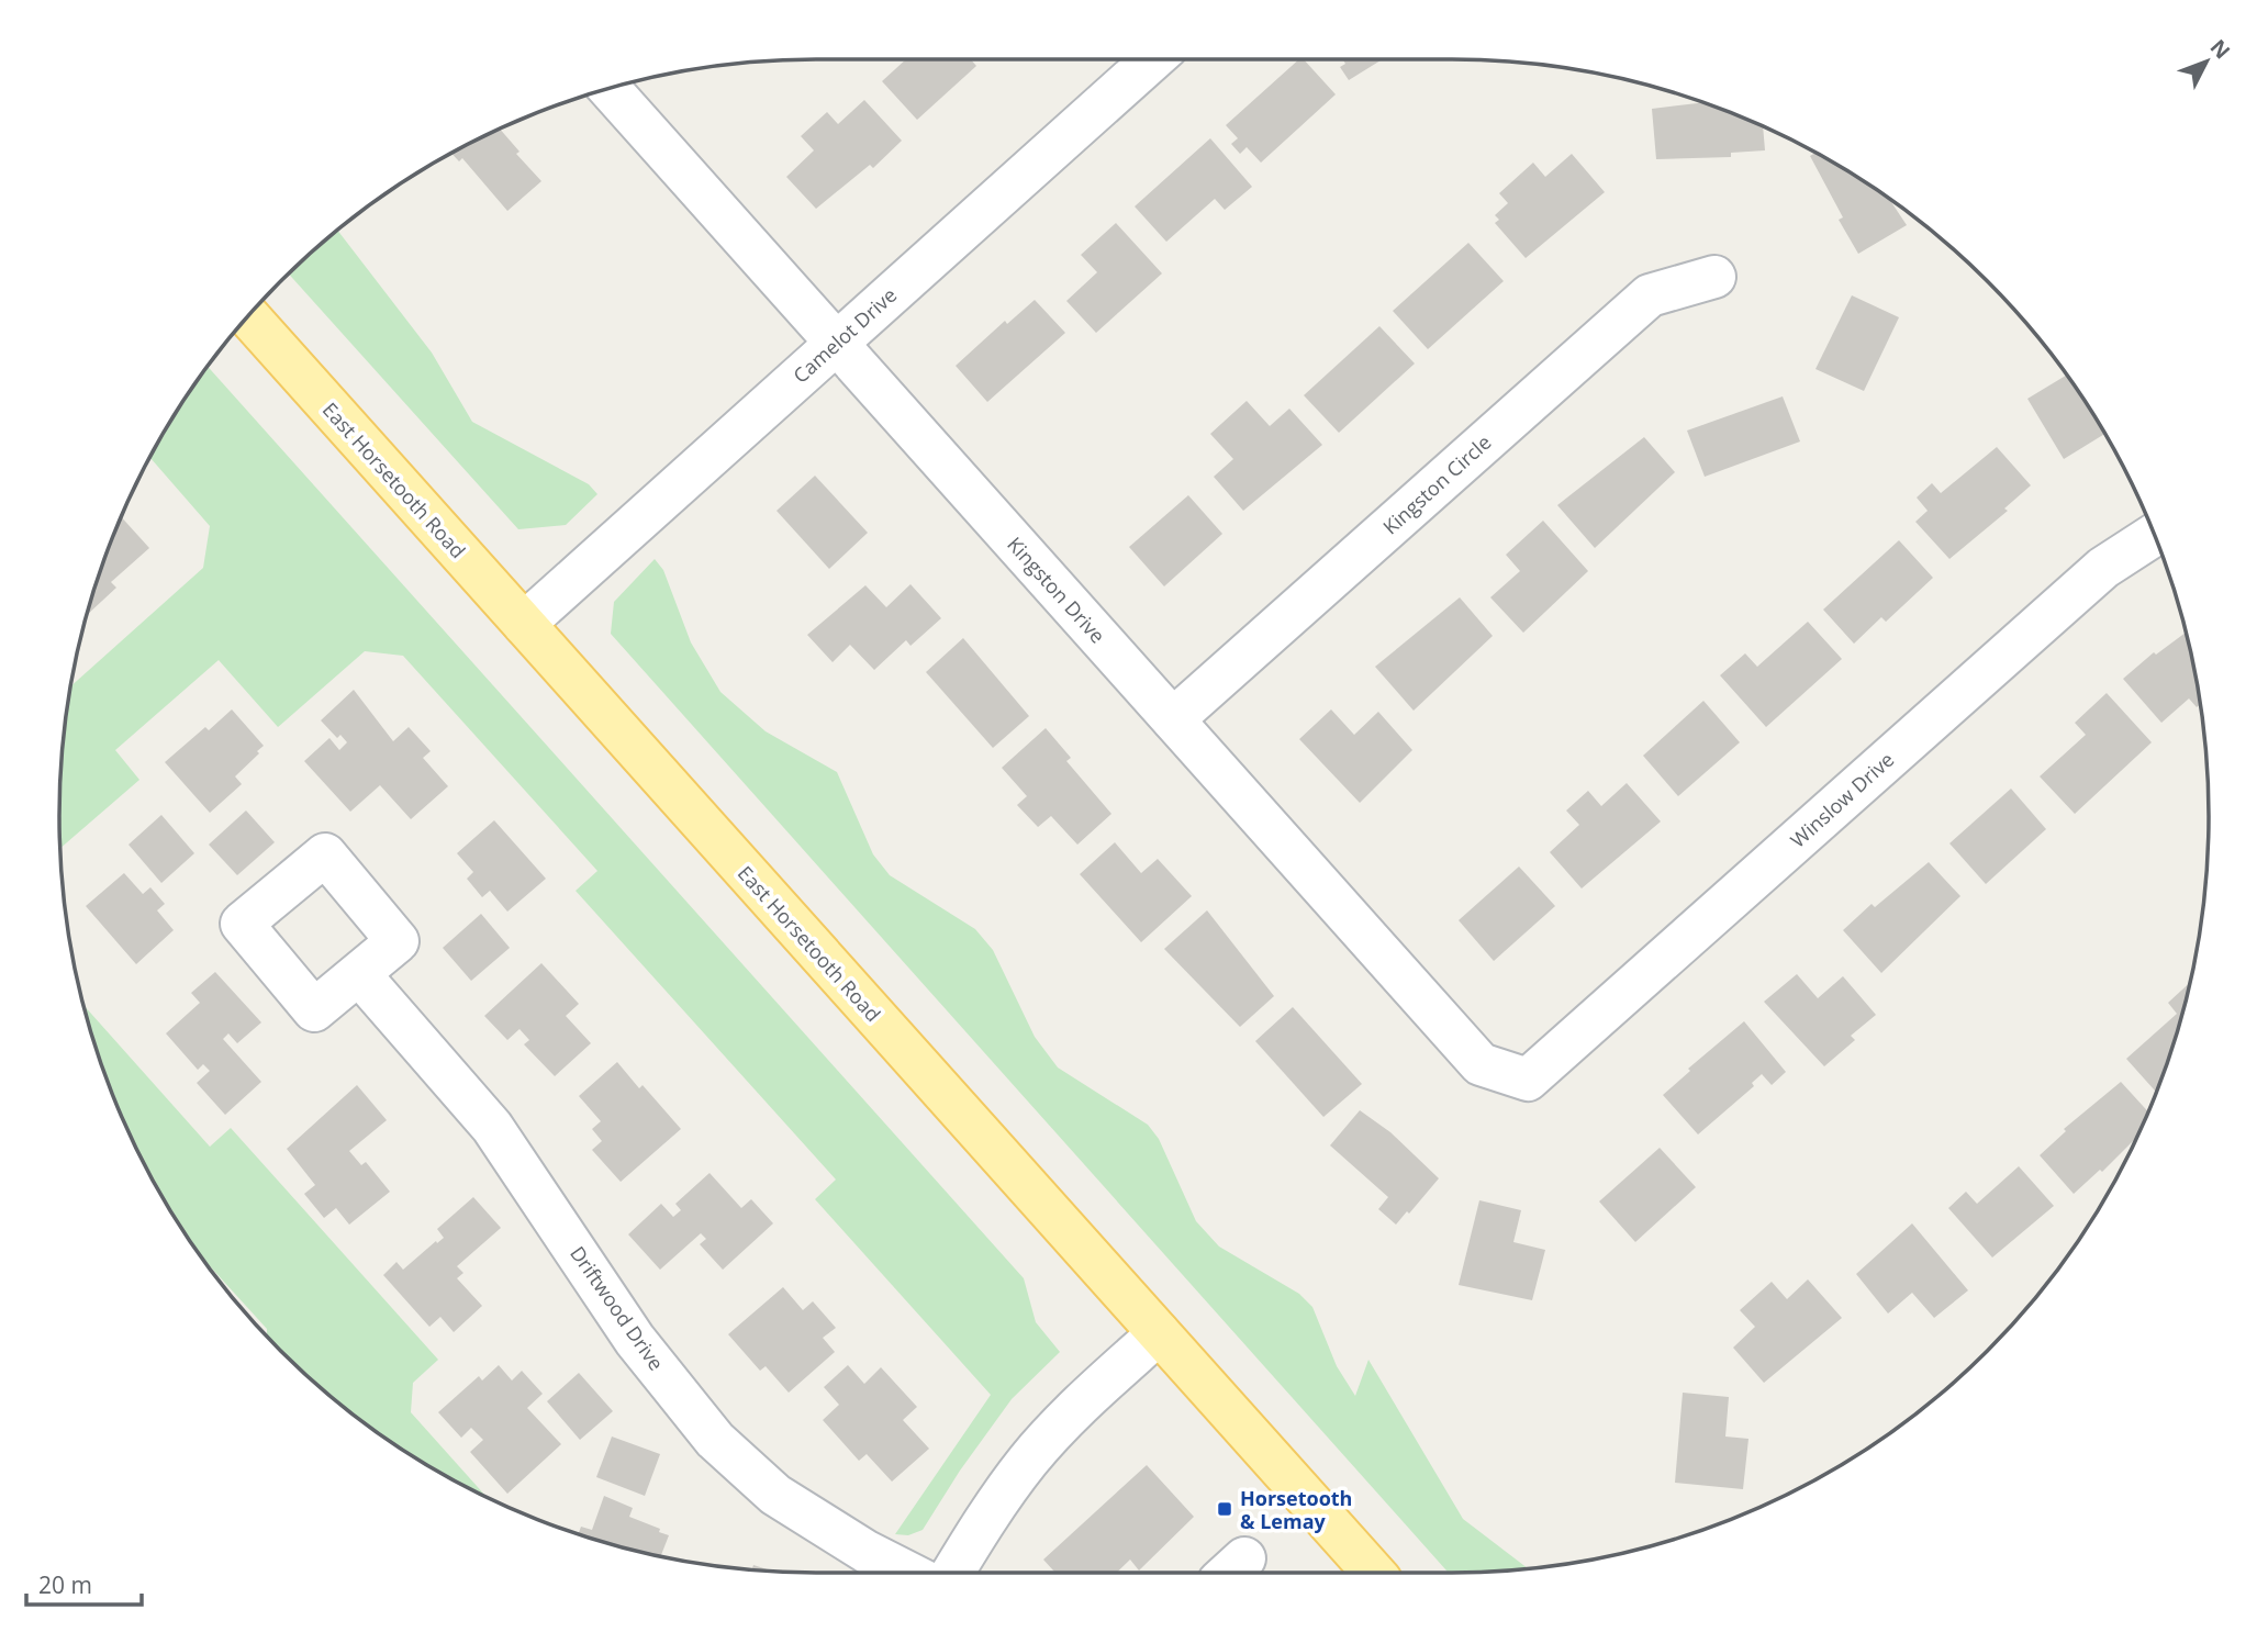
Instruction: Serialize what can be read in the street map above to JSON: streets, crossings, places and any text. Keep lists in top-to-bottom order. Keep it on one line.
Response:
{"streets":{"main road":["East Horsetooth Road"],"street":["Camelot Drive","Kingston Circle","Kingston Drive","Winslow Drive","Driftwood Drive"]},"crossings":[["Camelot Drive","East Horsetooth Road"],["Camelot Drive","Kingston Drive"],["Kingston Circle","Kingston Drive"],["Kingston Drive","Winslow Drive"]],"places":{"transit":["Horsetooth & Lemay"]},"scale_bar":"20 m","north":"top right"}
